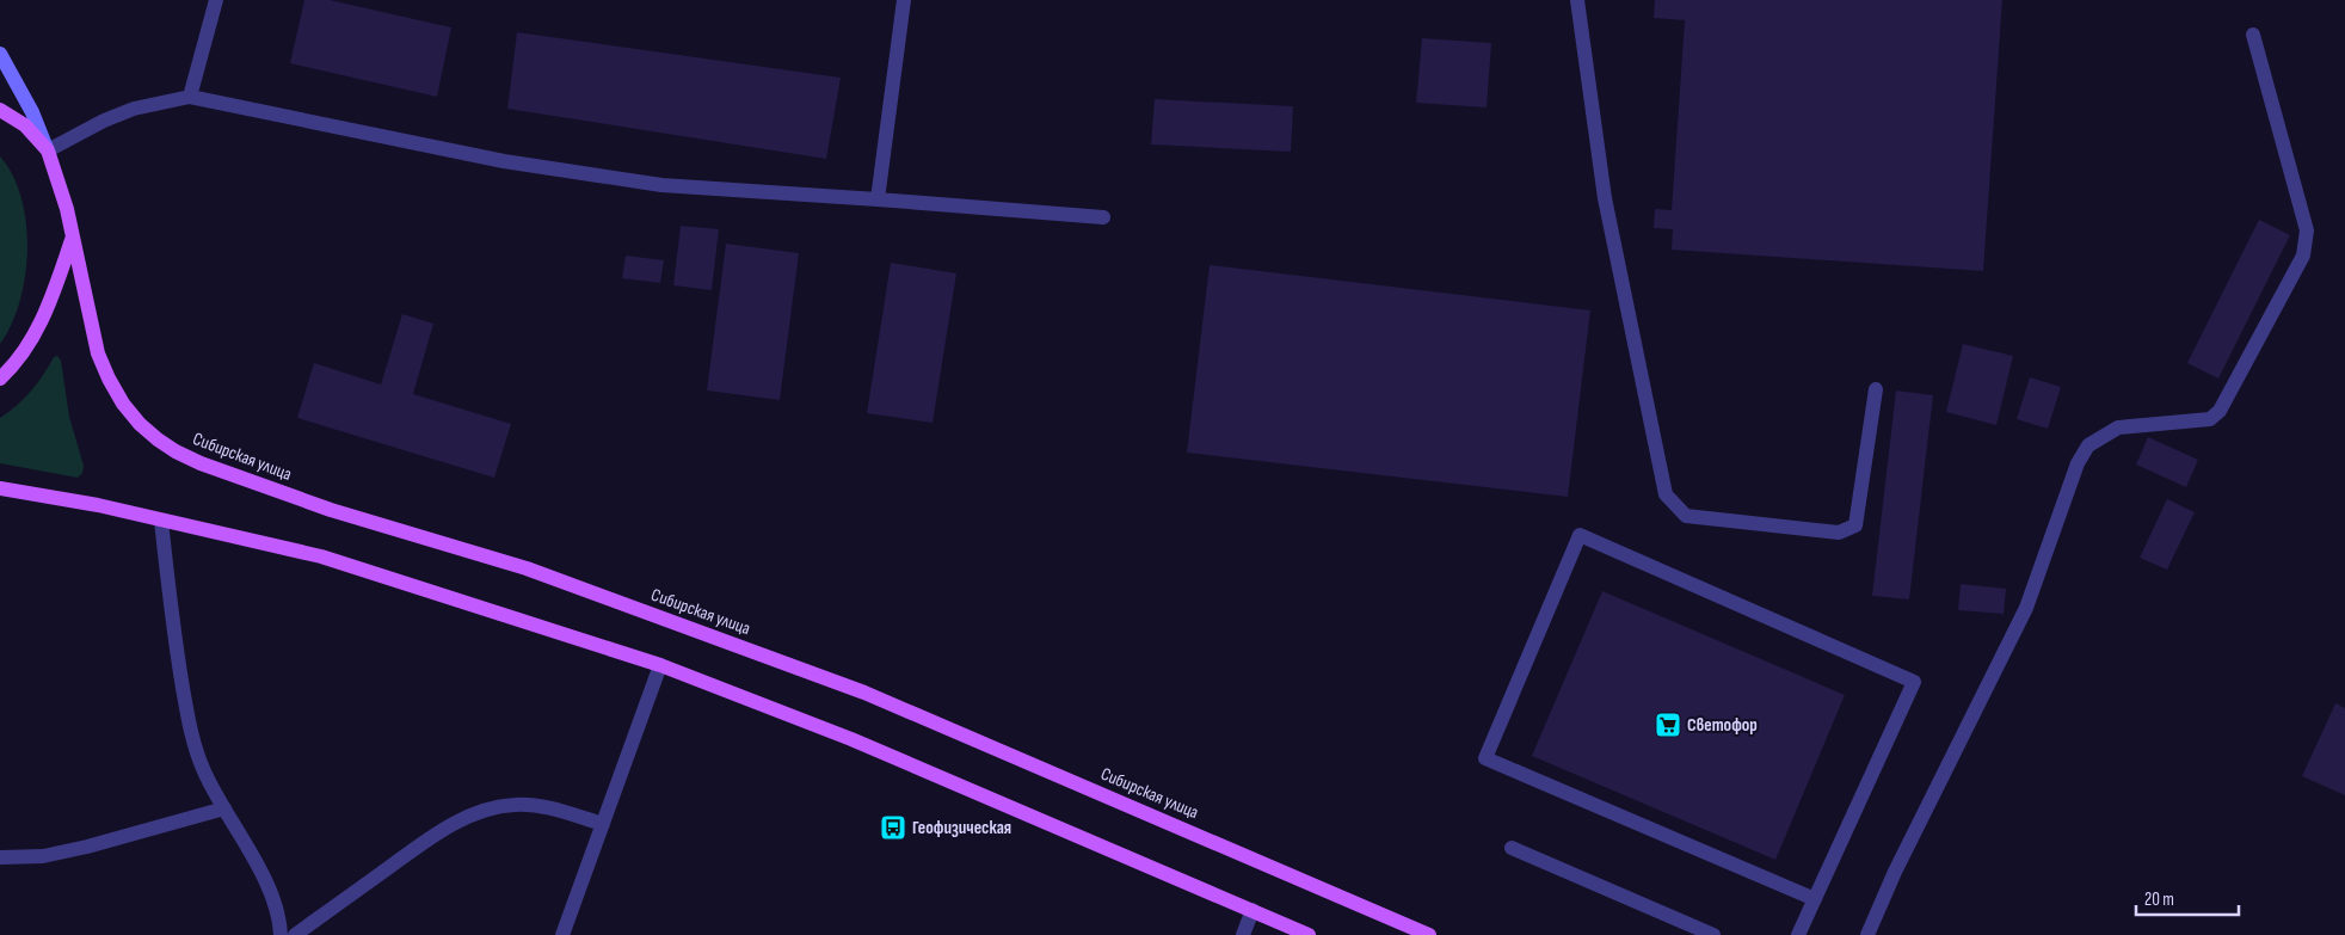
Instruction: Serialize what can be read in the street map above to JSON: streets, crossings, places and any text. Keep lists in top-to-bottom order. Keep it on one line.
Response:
{"streets":{"main road":["Сибирская улица"]},"places":{"supermarket":["Светофор"],"bus stop":["Геофизическая"]},"scale_bar":"20 m"}
